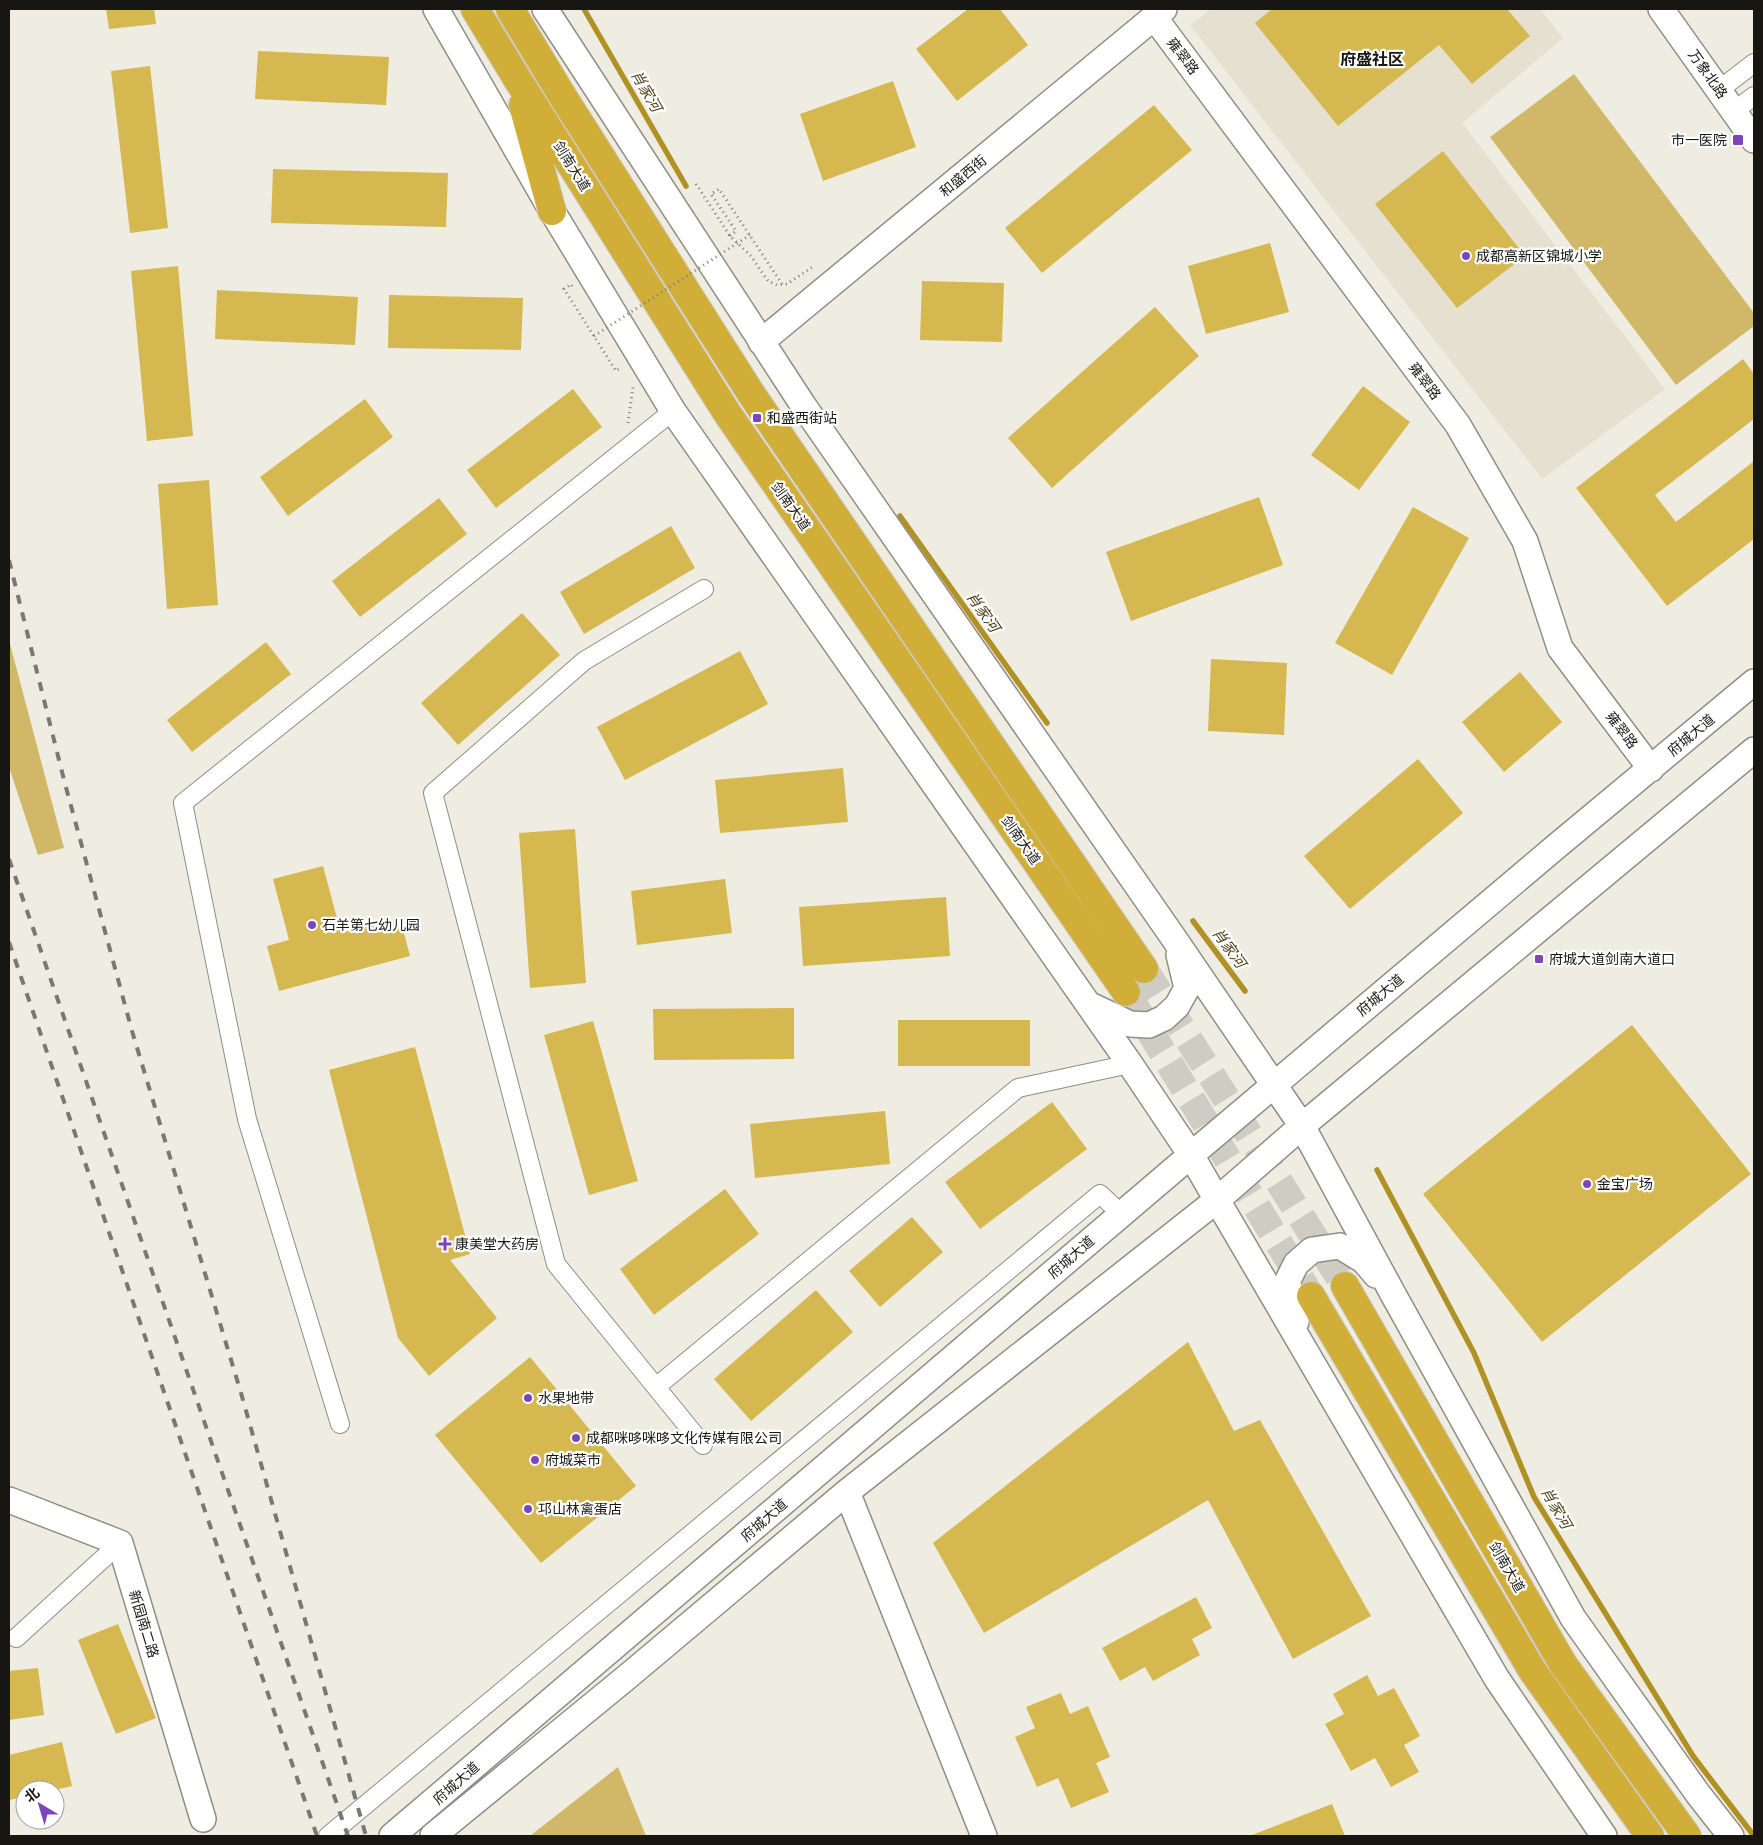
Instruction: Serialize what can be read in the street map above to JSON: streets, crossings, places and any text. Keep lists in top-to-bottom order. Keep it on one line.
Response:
{"streets":{"highway":["剑南大道"],"main road":["雍翠路","万象北路","和盛西街","府城大道","新园南二路"]},"crossings":[["雍翠路","和盛西街"],["雍翠路","府城大道"]],"districts":["府盛社区"],"water":["肖家河"],"places":{"transit":["市一医院","和盛西街站","府城大道剑南大道口"],"other":["成都高新区锦城小学","石羊第七幼儿园","金宝广场","水果地带","成都咪哆咪哆文化传媒有限公司","府城菜市","邛山林禽蛋店"],"health":["康美堂大药房"]},"north":"top left"}
